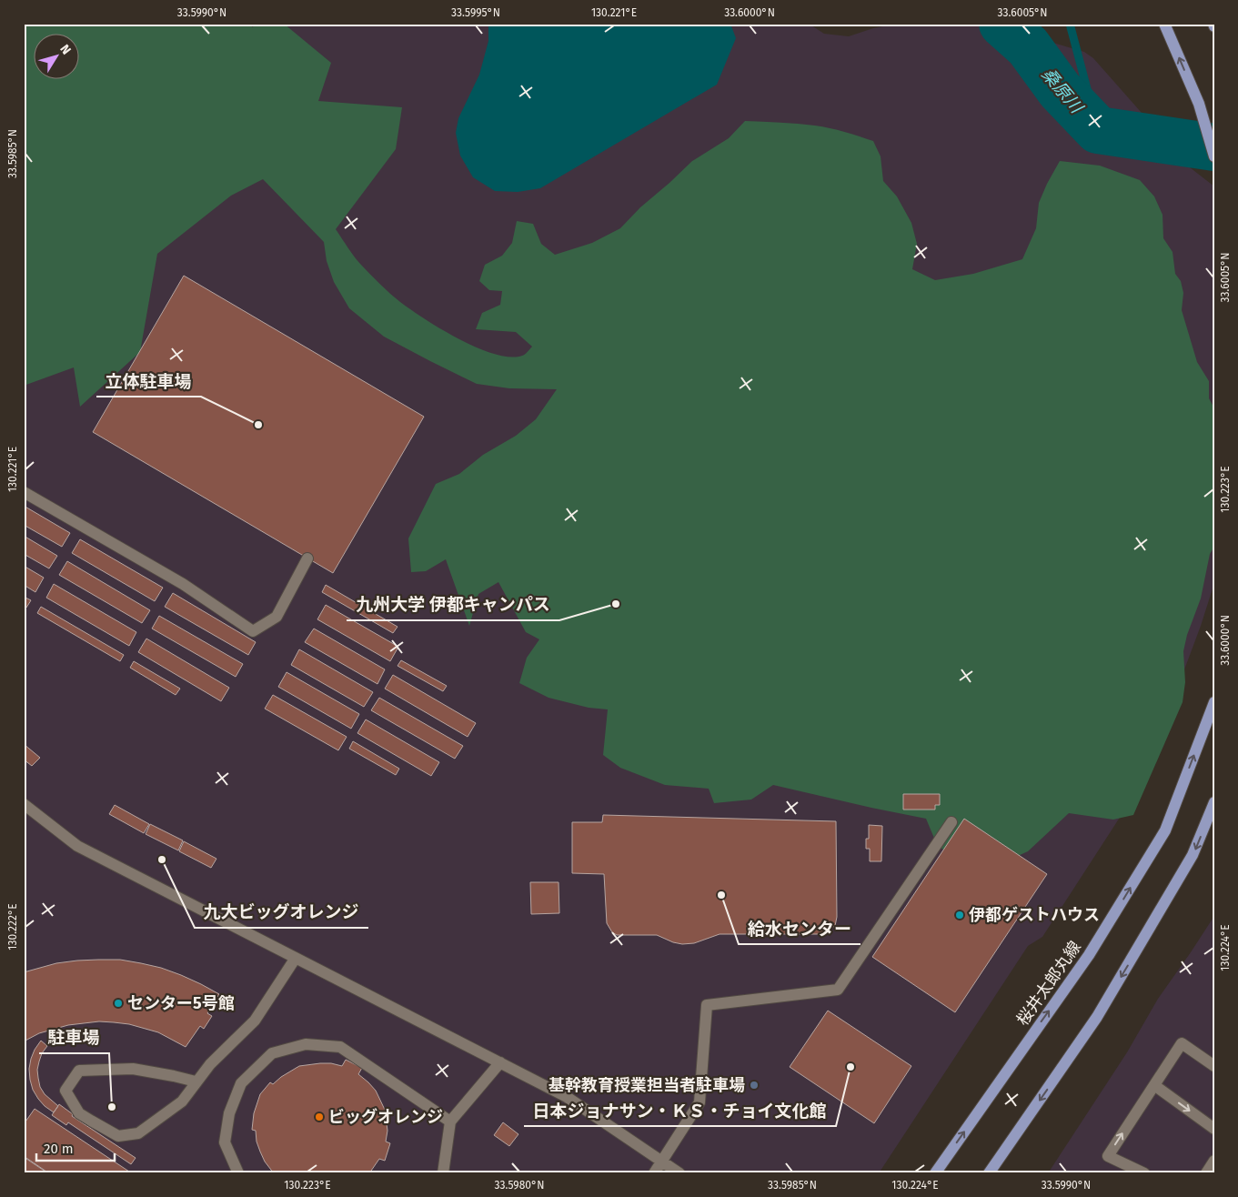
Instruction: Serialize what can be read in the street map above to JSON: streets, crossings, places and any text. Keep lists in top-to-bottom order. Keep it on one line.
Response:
{"streets":{"main road":["桜井太郎丸線"]},"water":["桑原川"],"places":["立体駐車場","九州大学 伊都キャンパス","九大ビッグオレンジ","給水センター","伊都ゲストハウス","センター5号館","日本ジョナサン・ＫＳ・チョイ文化館","基幹教育授業担当者駐車場","駐車場","ビッグオレンジ"],"scale_bar":"20 m","north":"top right","coordinates":["33.5990°N","33.5995°N","130.221°E","33.6000°N","33.6005°N","33.5985°N","130.223°E","130.222°E","130.224°E","33.5980°N"]}
